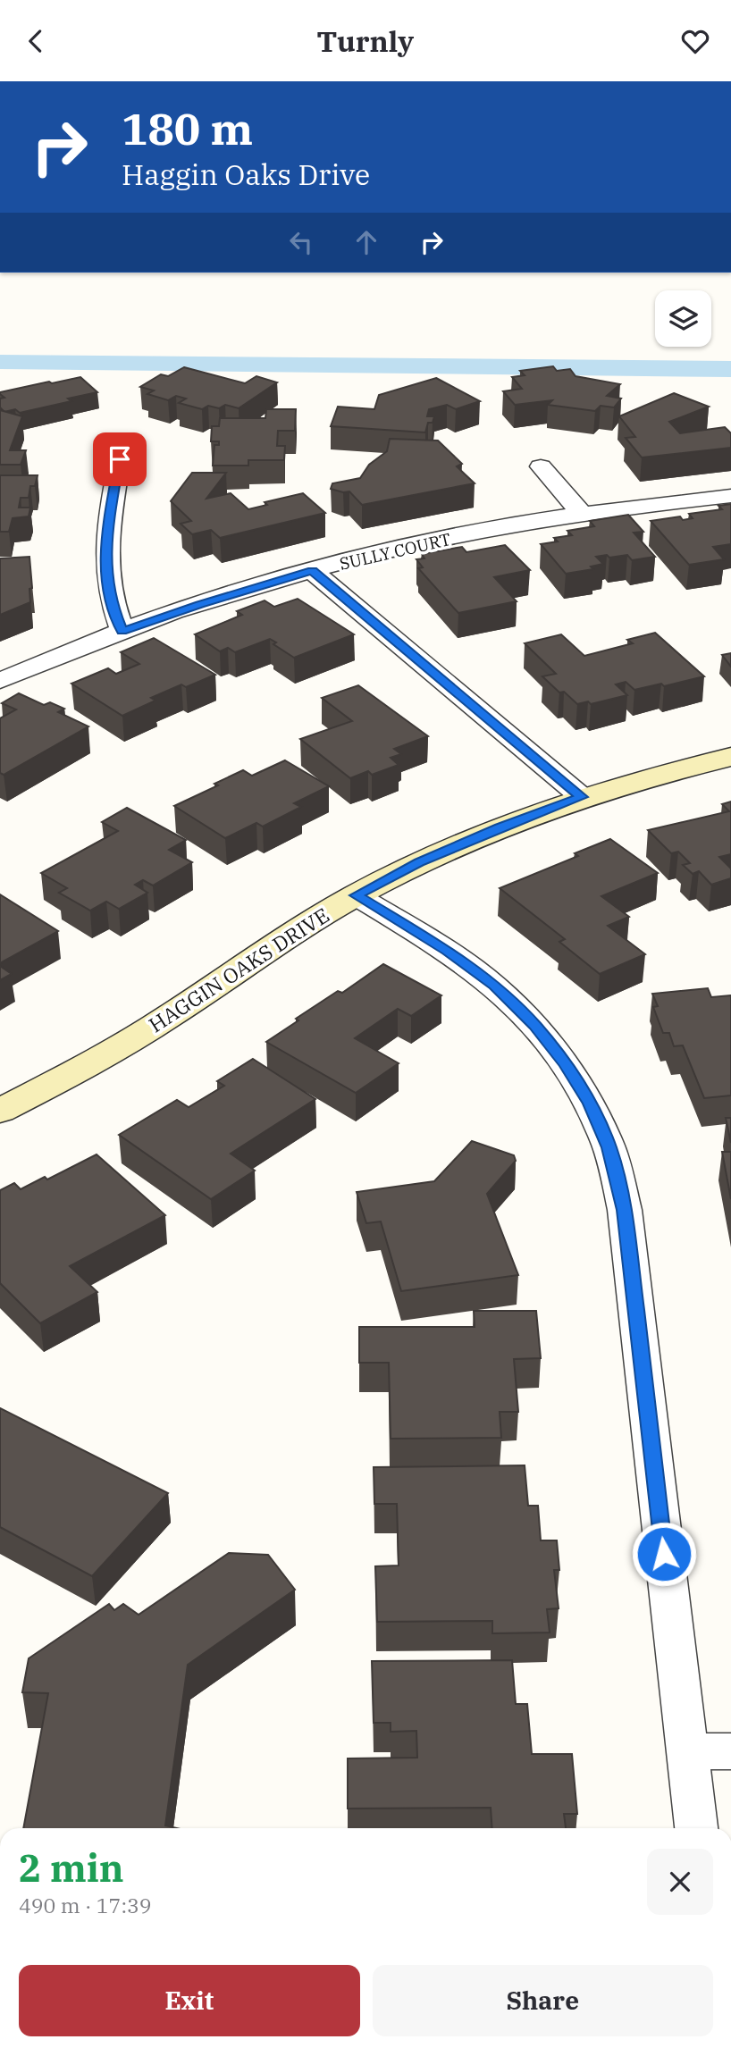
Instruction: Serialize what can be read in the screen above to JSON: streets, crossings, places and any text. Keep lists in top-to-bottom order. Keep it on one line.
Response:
{"streets":{"street":["SULLY COURT","HAGGIN OAKS DRIVE"]},"page":{"header":"Turnly","turn":["180 m","Haggin Oaks Drive"],"heading":["2 min","490 m · 17:39"],"buttons":["Exit","Share"]}}
